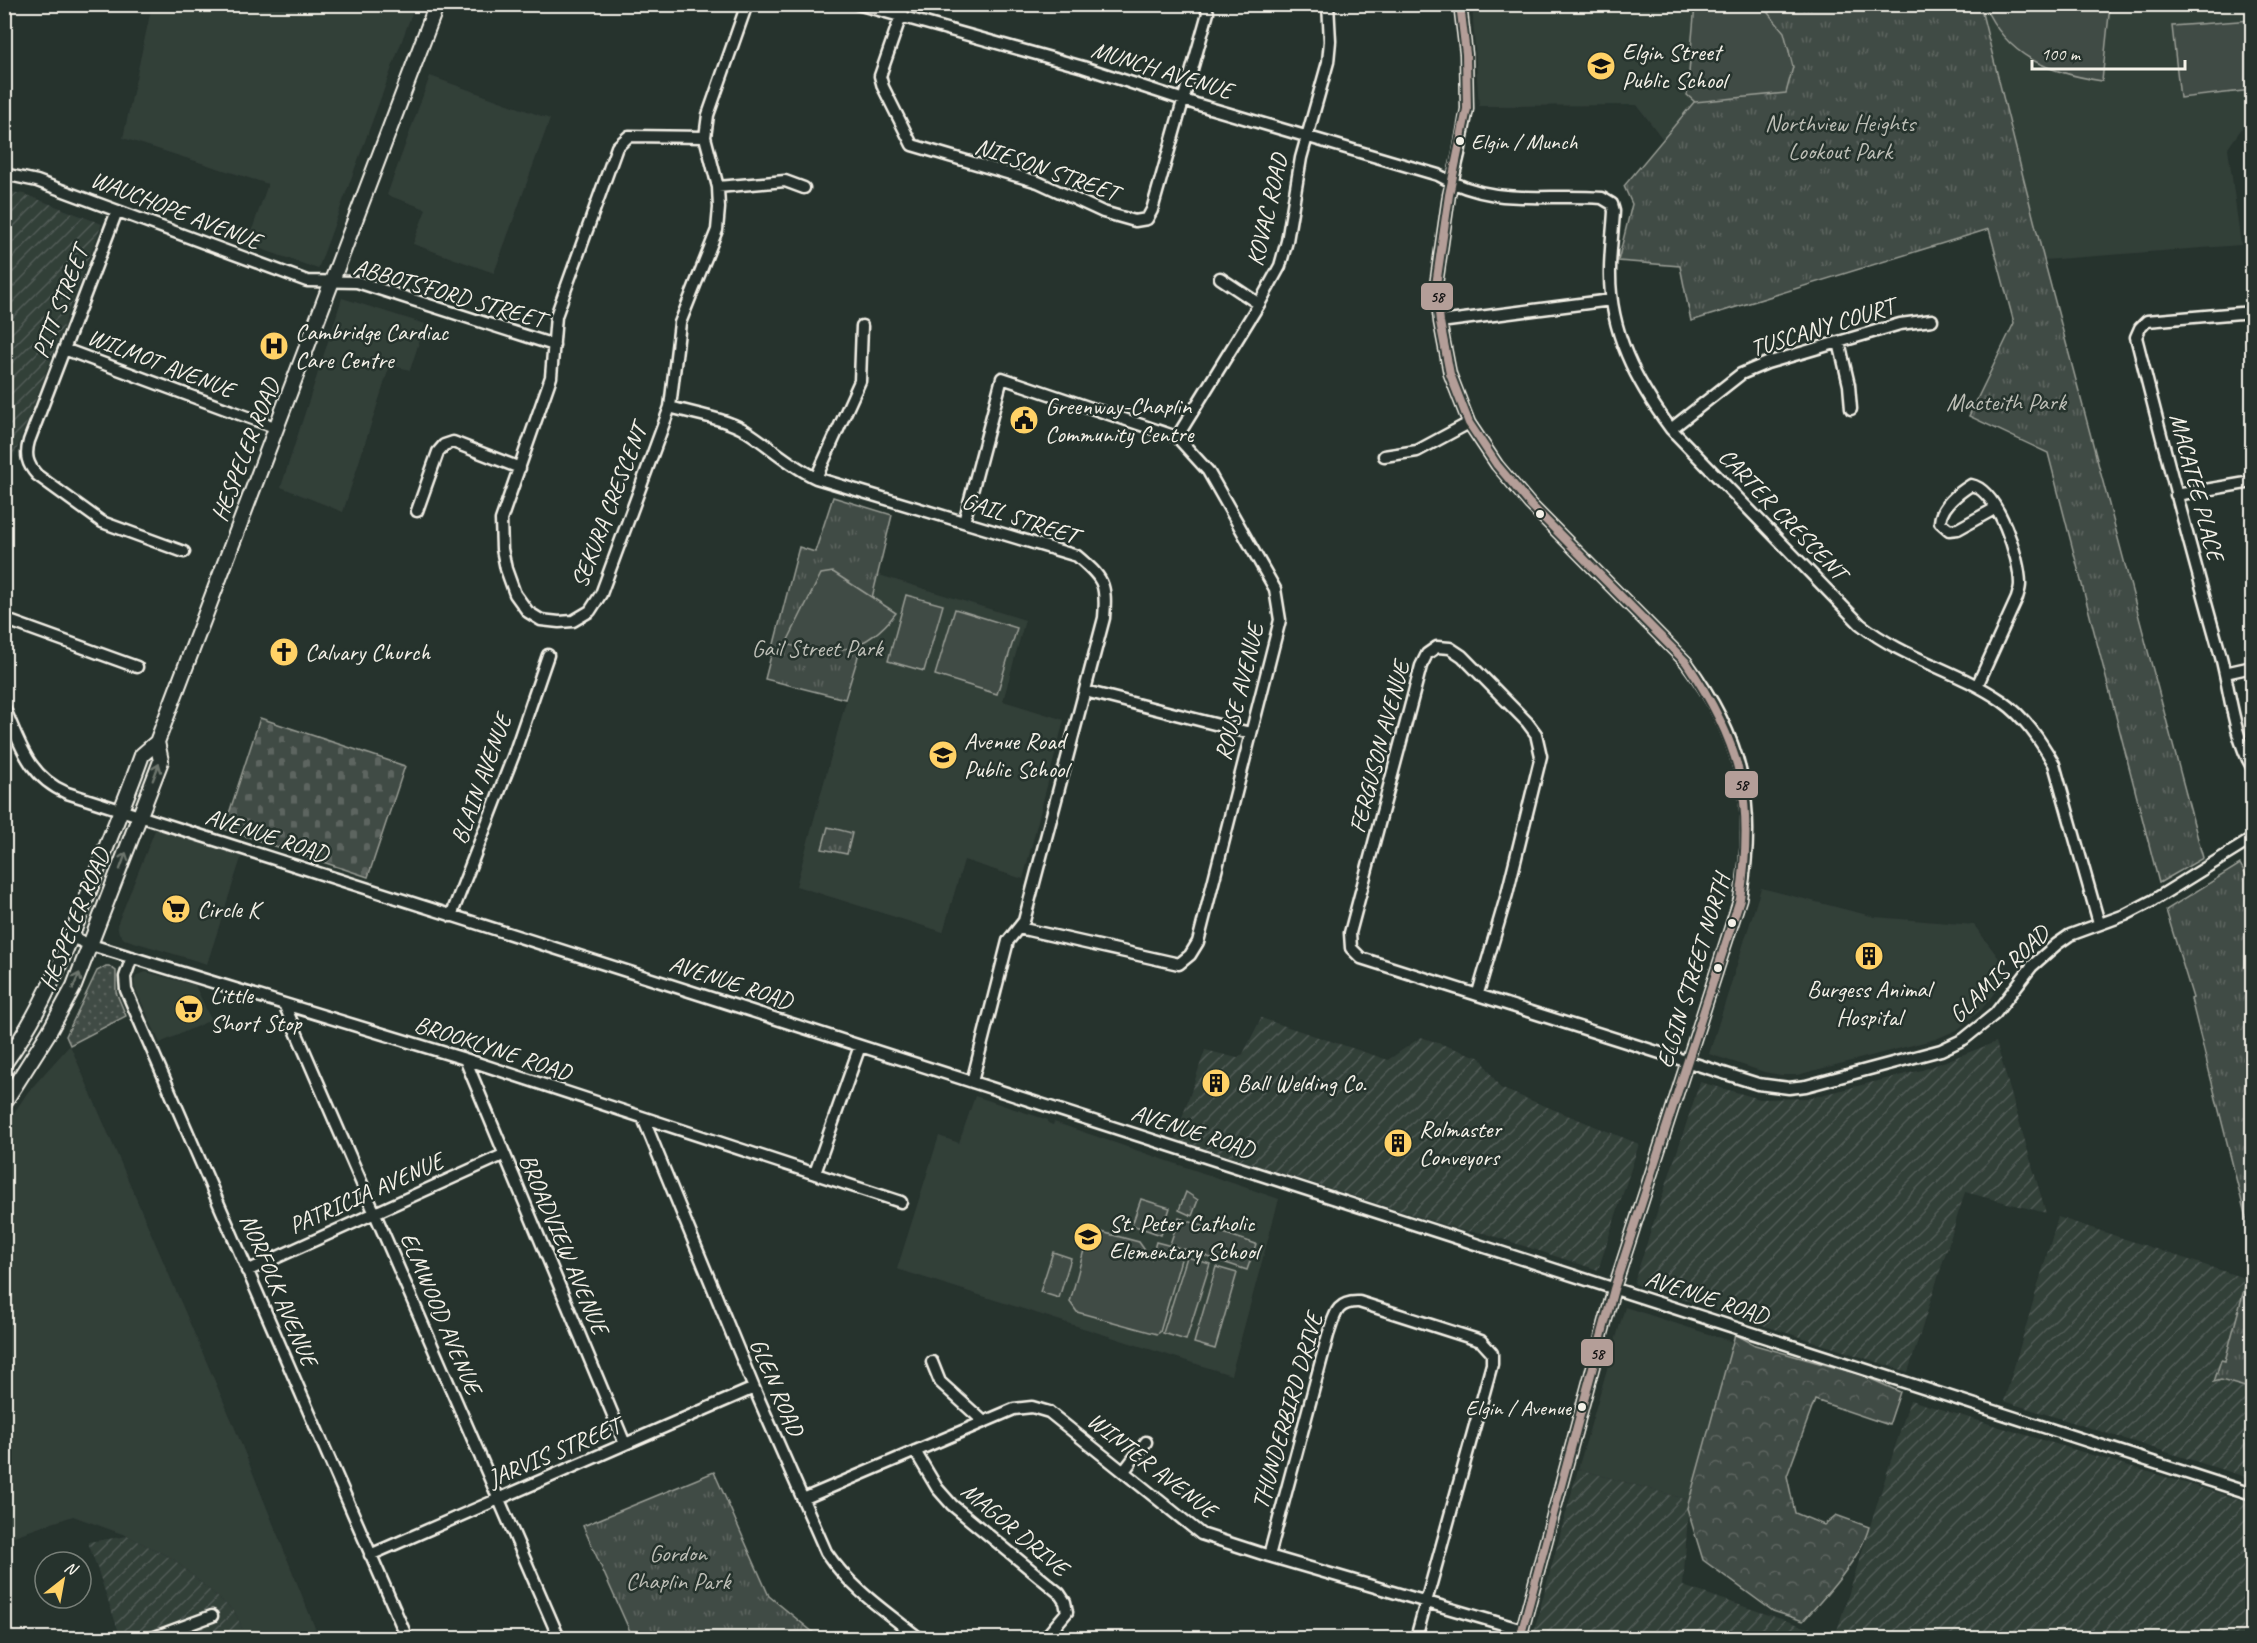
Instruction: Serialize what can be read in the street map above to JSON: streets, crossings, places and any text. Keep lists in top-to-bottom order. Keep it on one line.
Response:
{"streets":{"main road":["HESPELER ROAD"],"street":["MUNCH AVENUE","NIESON STREET","WAUCHOPE AVENUE","KOVAC ROAD","ABBOTSFORD STREET","PITT STREET","TUSCANY COURT","WILMOT AVENUE","MACATEE PLACE","SEKURA CRESCENT","CARTER CRESCENT","GAIL STREET","ROUSE AVENUE","FERGUSON AVENUE","BLAIN AVENUE","AVENUE ROAD","ELGIN STREET NORTH","GLAMIS ROAD","BROOKLYNE ROAD","PATRICIA AVENUE","BROADVIEW AVENUE","NORFOLK AVENUE","ELMWOOD AVENUE","GLEN ROAD","THUNDERBIRD DRIVE","JARVIS STREET","WINTER AVENUE","MAGOR DRIVE"]},"crossings":[["MUNCH AVENUE","NIESON STREET"],["MUNCH AVENUE","KOVAC ROAD"],["MUNCH AVENUE","CARTER CRESCENT"],["MUNCH AVENUE","ELGIN STREET NORTH"],["WAUCHOPE AVENUE","ABBOTSFORD STREET"],["WAUCHOPE AVENUE","PITT STREET"],["WAUCHOPE AVENUE","HESPELER ROAD"],["KOVAC ROAD","ROUSE AVENUE"],["ABBOTSFORD STREET","HESPELER ROAD"],["ABBOTSFORD STREET","SEKURA CRESCENT"],["PITT STREET","WILMOT AVENUE"],["TUSCANY COURT","CARTER CRESCENT"],["WILMOT AVENUE","HESPELER ROAD"],["HESPELER ROAD","AVENUE ROAD"],["HESPELER ROAD","BROOKLYNE ROAD"],["SEKURA CRESCENT","GAIL STREET"],["CARTER CRESCENT","ELGIN STREET NORTH"],["CARTER CRESCENT","GLAMIS ROAD"],["GAIL STREET","ROUSE AVENUE"],["GAIL STREET","AVENUE ROAD"],["FERGUSON AVENUE","ELGIN STREET NORTH"],["FERGUSON AVENUE","GLAMIS ROAD"],["BLAIN AVENUE","AVENUE ROAD"],["AVENUE ROAD","ELGIN STREET NORTH"],["ELGIN STREET NORTH","GLAMIS ROAD"],["ELGIN STREET NORTH","WINTER AVENUE"],["BROOKLYNE ROAD","BROADVIEW AVENUE"],["BROOKLYNE ROAD","NORFOLK AVENUE"],["BROOKLYNE ROAD","ELMWOOD AVENUE"],["BROOKLYNE ROAD","GLEN ROAD"],["PATRICIA AVENUE","BROADVIEW AVENUE"],["PATRICIA AVENUE","NORFOLK AVENUE"],["PATRICIA AVENUE","ELMWOOD AVENUE"],["BROADVIEW AVENUE","JARVIS STREET"],["NORFOLK AVENUE","JARVIS STREET"],["ELMWOOD AVENUE","JARVIS STREET"],["GLEN ROAD","JARVIS STREET"],["GLEN ROAD","WINTER AVENUE"],["THUNDERBIRD DRIVE","WINTER AVENUE"],["WINTER AVENUE","MAGOR DRIVE"]],"parks":["Northview Heights Lookout Park","Macteith Park","Gail Street Park","Gordon Chaplin Park"],"places":{"school or university":["Elgin Street Public School","Avenue Road Public School","St. Peter Catholic Elementary School"],"other":["Elgin / Munch","Elgin / Avenue"],"hospital":["Cambridge Cardiac Care Centre"],"public building":["Greenway-Chaplin Community Centre"],"church":["Calvary Church"],"supermarket":["Circle K","Little Short Stop"],"building":["Burgess Animal Hospital","Ball Welding Co.","Rolmaster Conveyors"]},"lines":["transit line 58"],"scale_bar":"100 m","north":"top right"}
